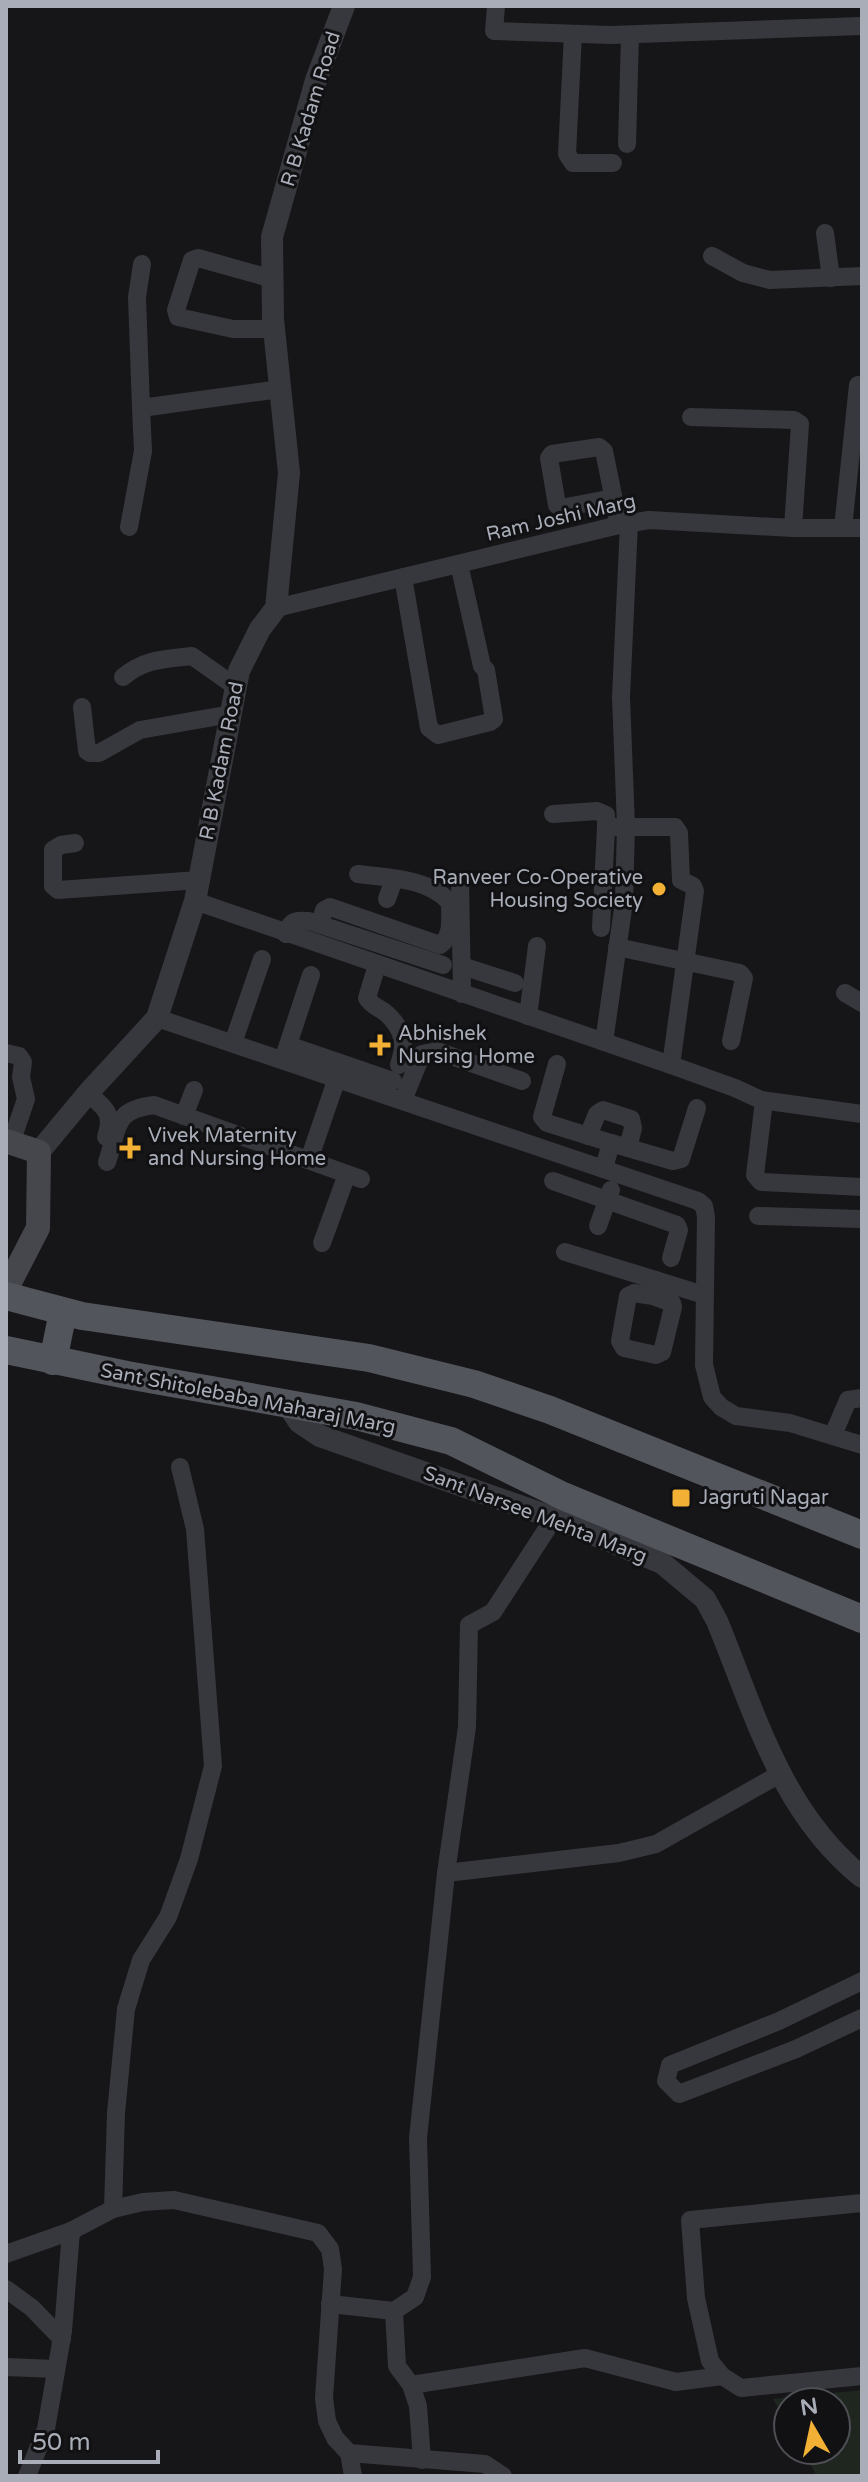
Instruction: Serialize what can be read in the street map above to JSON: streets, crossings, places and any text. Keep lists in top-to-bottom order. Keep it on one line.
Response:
{"streets":{"main road":["Sant Shitolebaba Maharaj Marg"],"street":["R B Kadam Road","Ram Joshi Marg","Sant Narsee Mehta Marg"]},"crossings":[["R B Kadam Road","Ram Joshi Marg"],["Sant Shitolebaba Maharaj Marg","Sant Narsee Mehta Marg"]],"places":{"other":["Ranveer Co-Operative Housing Society"],"health":["Abhishek Nursing Home","Vivek Maternity and Nursing Home"],"transit":["Jagruti Nagar"]},"scale_bar":"50 m","north":"top"}
